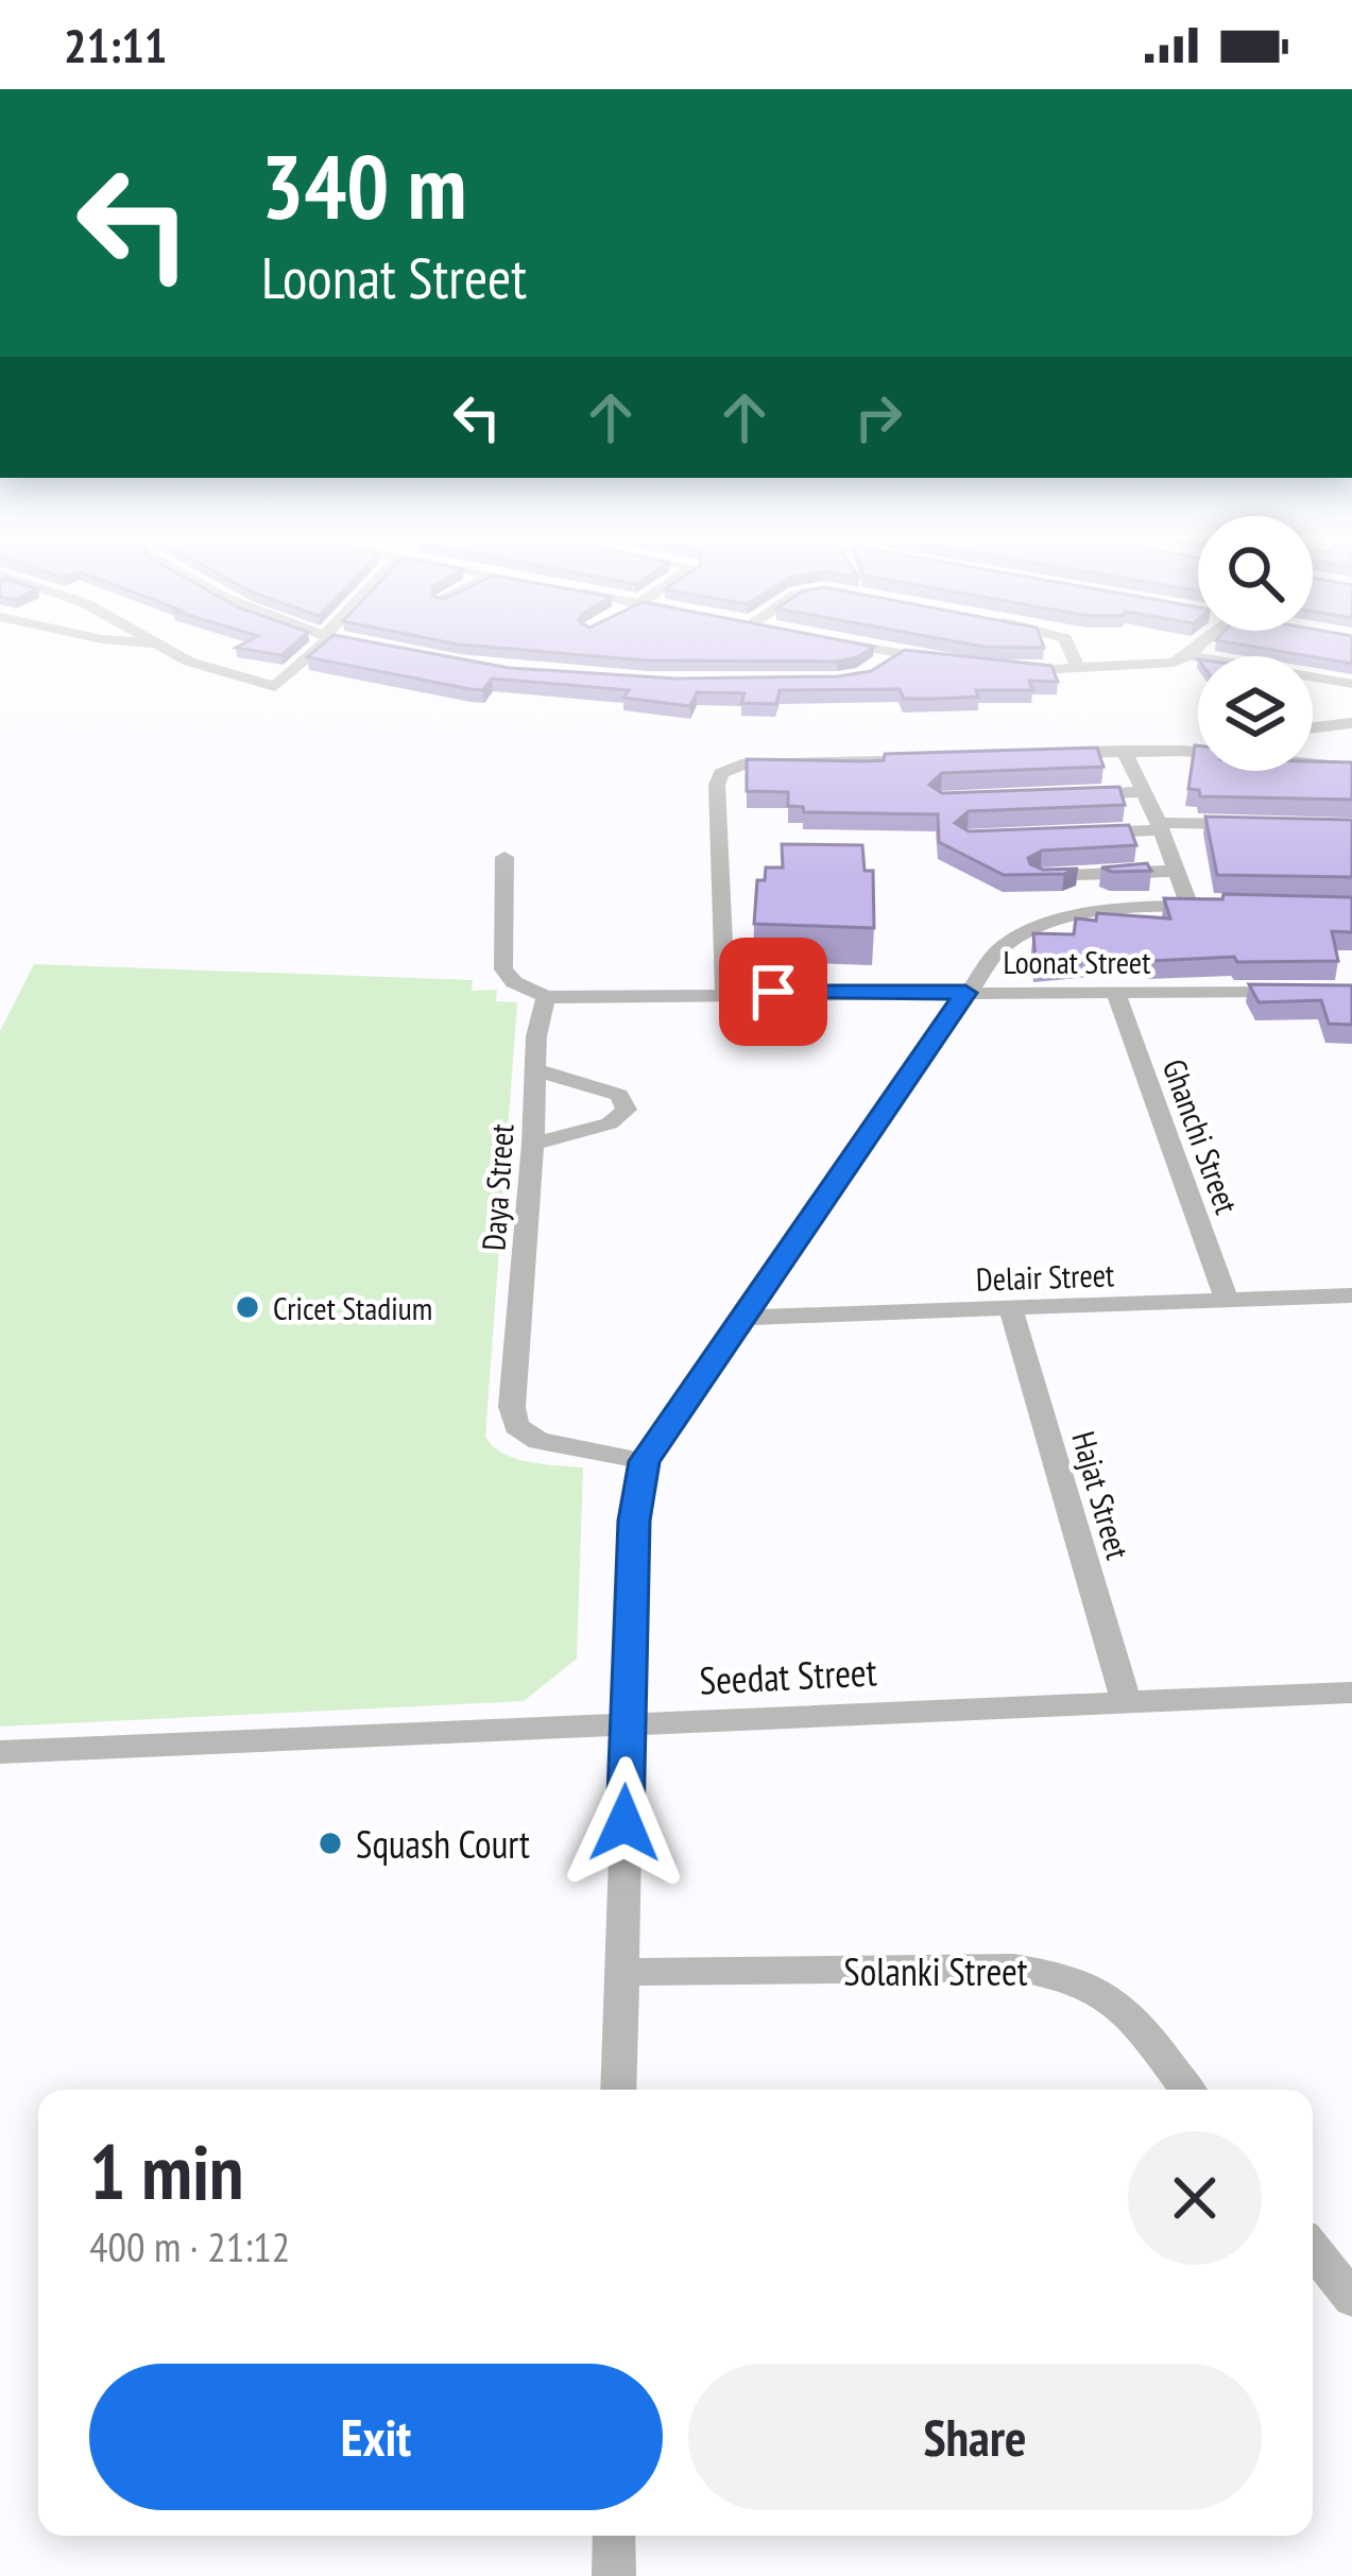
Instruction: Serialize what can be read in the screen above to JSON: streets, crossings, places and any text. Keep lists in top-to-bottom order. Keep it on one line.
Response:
{"streets":{"street":["Loonat Street","Ghanchi Street","Daya Street","Delair Street","Hajat Street","Seedat Street","Solanki Street"]},"crossings":[["Loonat Street","Ghanchi Street"],["Ghanchi Street","Delair Street"],["Delair Street","Hajat Street"],["Hajat Street","Seedat Street"]],"places":["Cricet Stadium","Squash Court"],"page":{"status":"21:11","turn":["340 m","Loonat Street"],"heading":["1 min","400 m · 21:12"],"buttons":["Exit","Share"]}}
